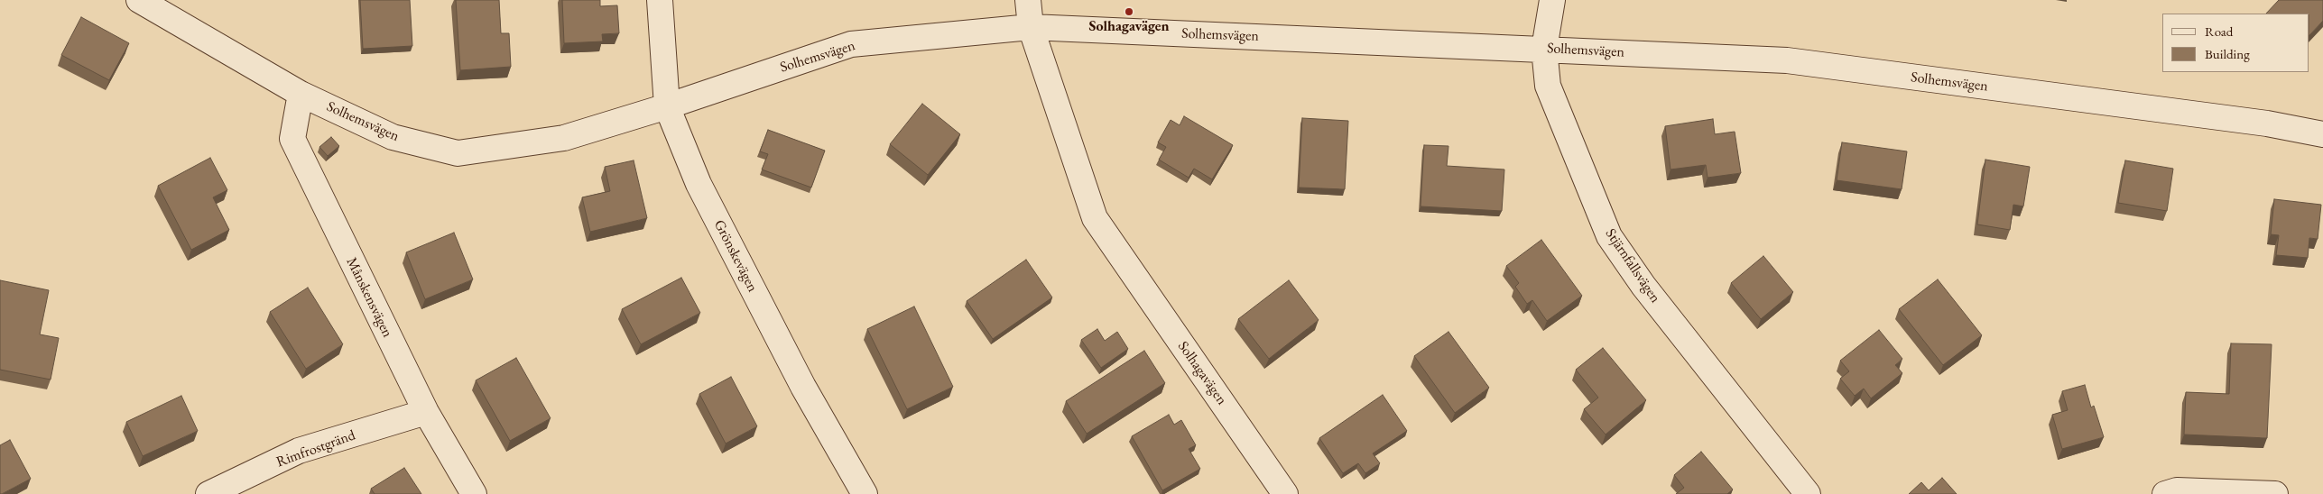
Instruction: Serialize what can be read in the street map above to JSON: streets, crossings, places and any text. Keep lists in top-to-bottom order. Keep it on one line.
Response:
{"streets":{"street":["Solhemsvägen","Grönskevägen","Stjärnfallsvägen","Månskensvägen","Solhagavägen","Rimfrostgränd"]},"crossings":[["Solhemsvägen","Grönskevägen"],["Solhemsvägen","Stjärnfallsvägen"],["Solhemsvägen","Månskensvägen"],["Solhemsvägen","Solhagavägen"],["Månskensvägen","Rimfrostgränd"]],"places":["Solhagavägen"],"legend":["Road","Building"]}
